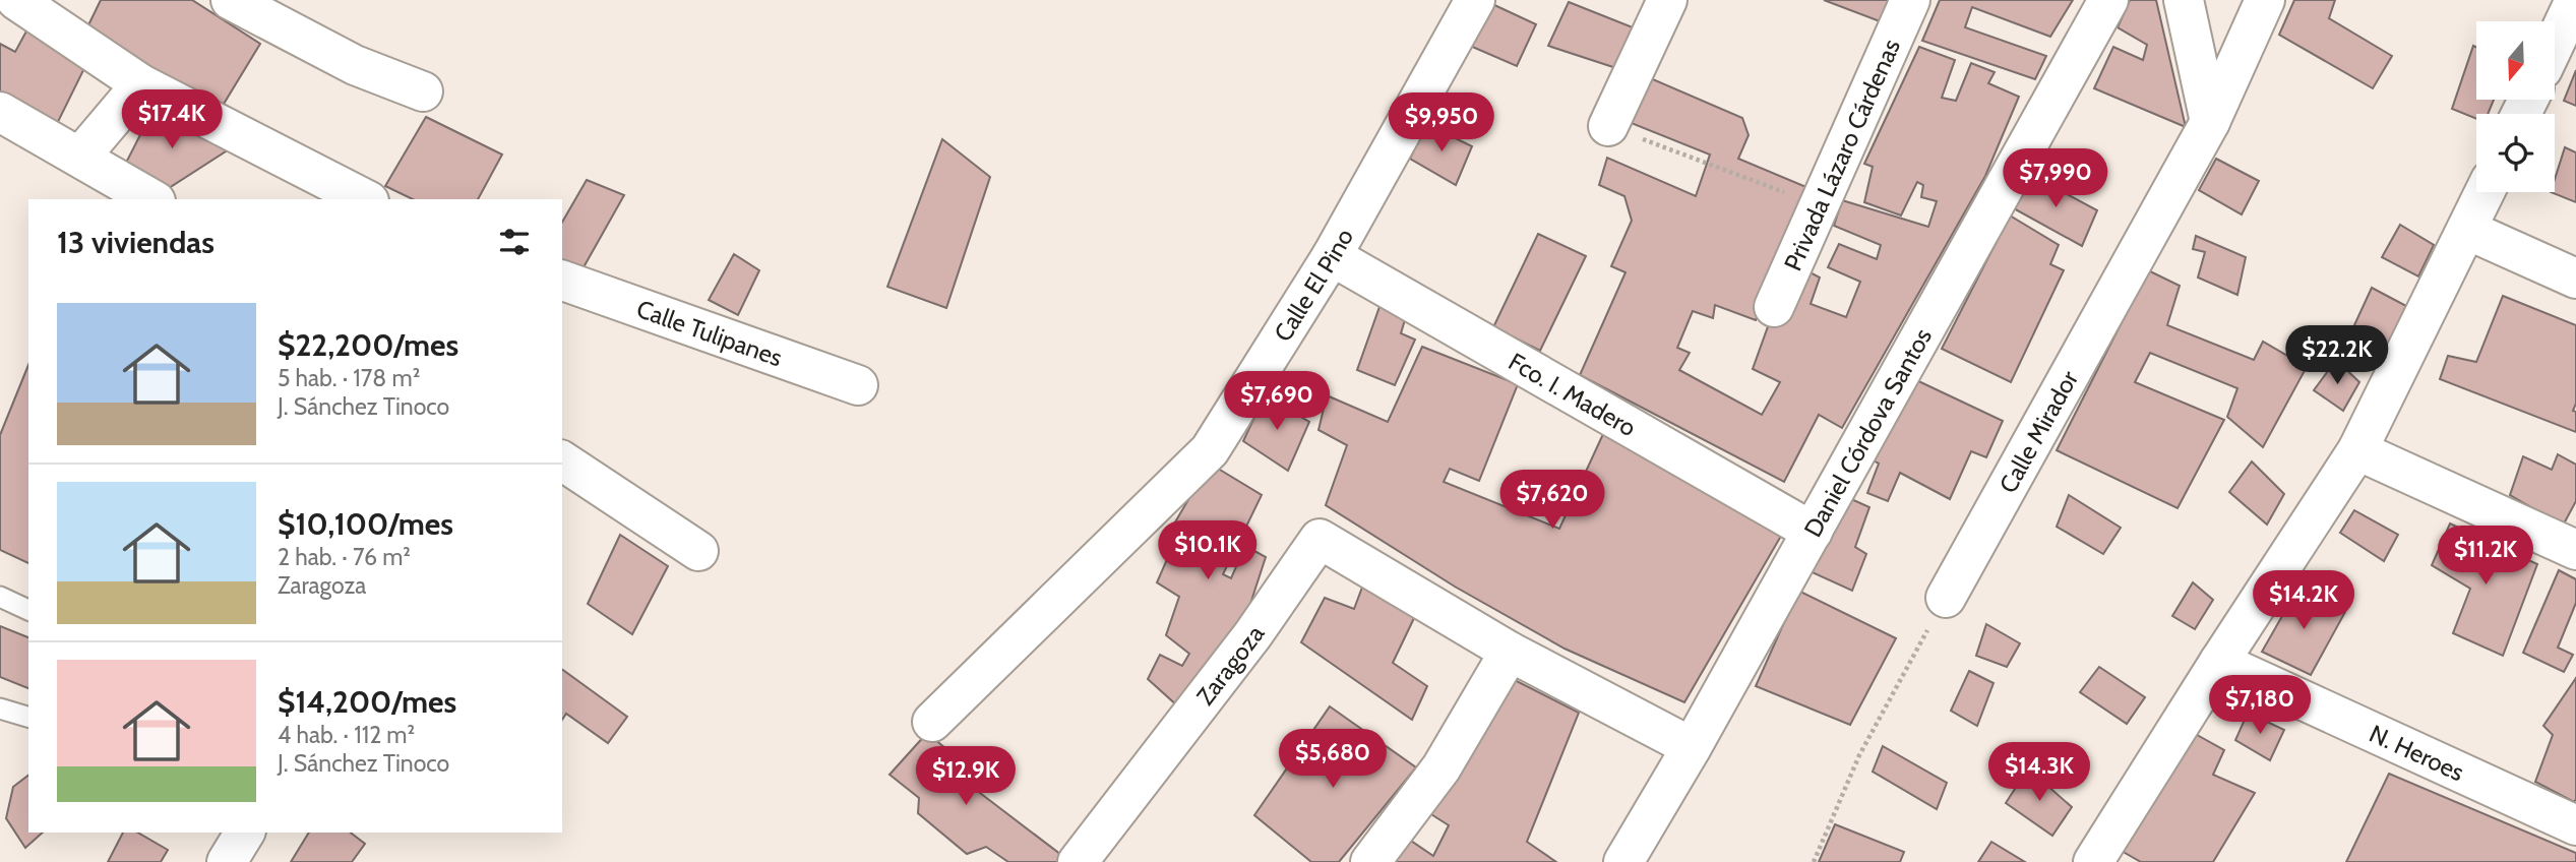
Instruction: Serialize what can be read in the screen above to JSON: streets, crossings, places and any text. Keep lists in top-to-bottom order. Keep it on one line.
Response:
{"streets":{"street":["Privada Lázaro Cárdenas","Calle El Pino","Calle Tulipanes","Fco. I. Madero","Calle Mirador","Daniel Córdova Santos","Zaragoza","N. Heroes"]},"crossings":[["Calle El Pino","Fco. I. Madero"],["Fco. I. Madero","Daniel Córdova Santos"],["Daniel Córdova Santos","Zaragoza"]],"north":"bottom","page":{"price":["$17.4K","$9,950","$7,990","$22.2K","$7,690","$7,620","$10.1K","$11.2K","$14.2K","$7,180","$5,680","$14.3K","$12.9K"],"heading":"13 viviendas","list":[{"name":"$22,200/mes","note":"5 hab. · 178 m² · J. Sánchez Tinoco"},{"name":"$10,100/mes","note":"2 hab. · 76 m² · Zaragoza"},{"name":"$14,200/mes","note":"4 hab. · 112 m² · J. Sánchez Tinoco"}]}}
